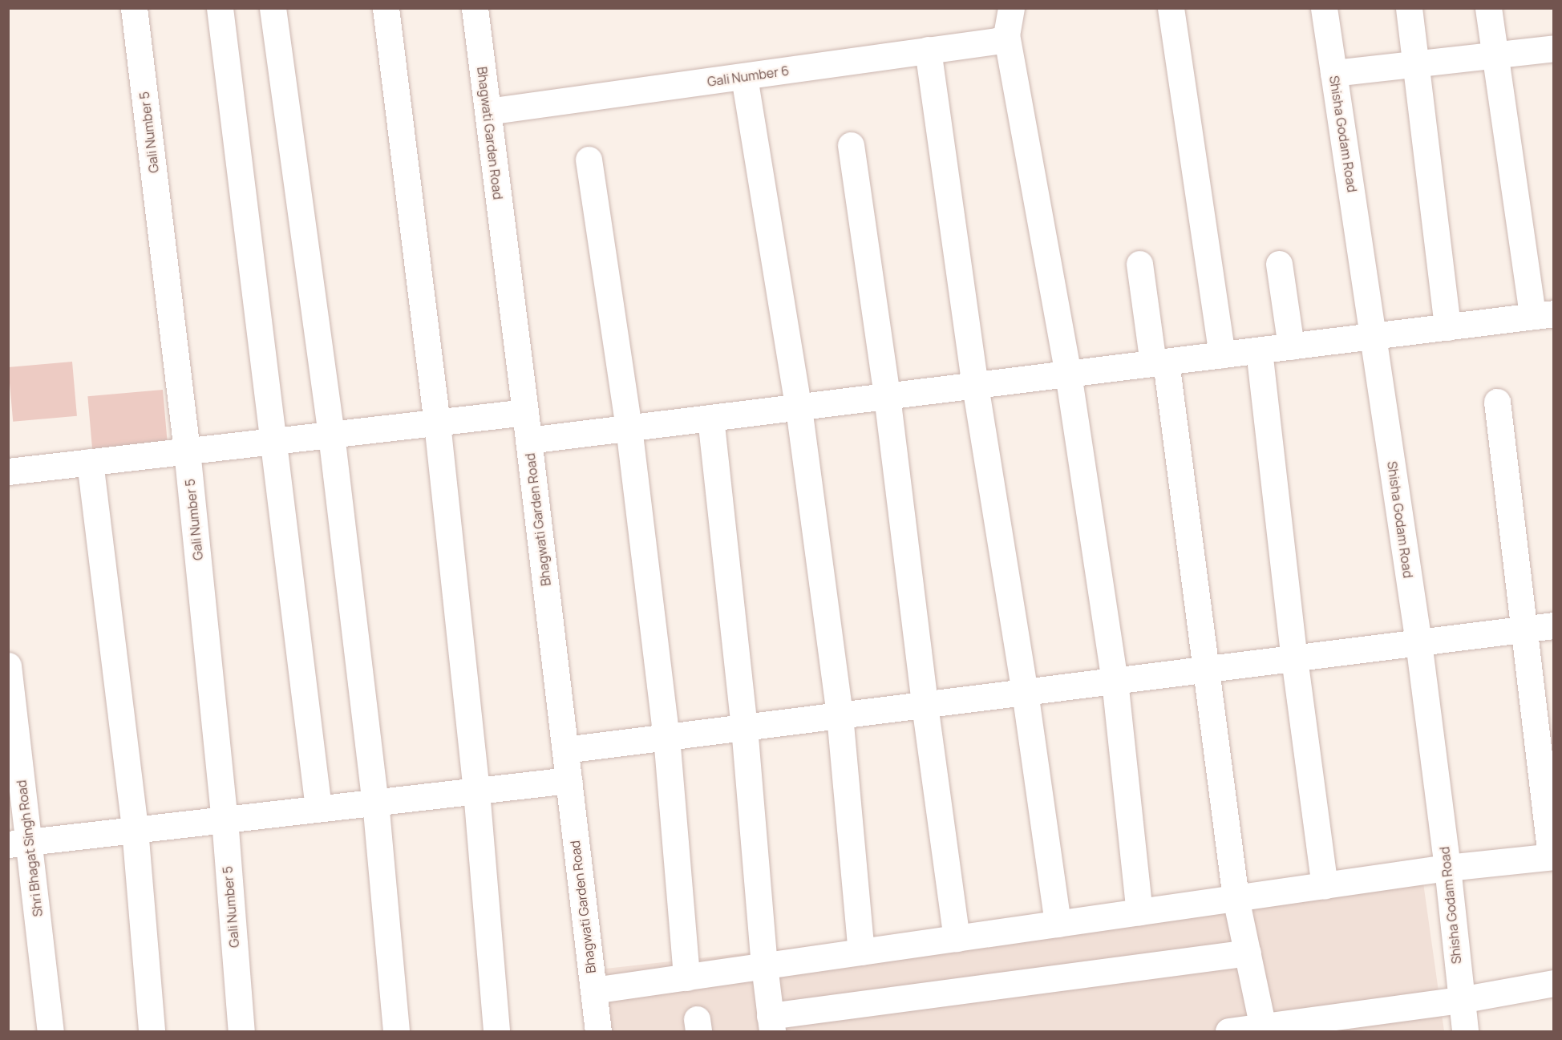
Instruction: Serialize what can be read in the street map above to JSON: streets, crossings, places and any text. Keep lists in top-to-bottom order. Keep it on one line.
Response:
{"streets":{"street":["Gali Number 6","Gali Number 5","Bhagwati Garden Road","Shisha Godam Road","Shri Bhagat Singh Road"]},"crossings":[["Gali Number 6","Bhagwati Garden Road"]]}
